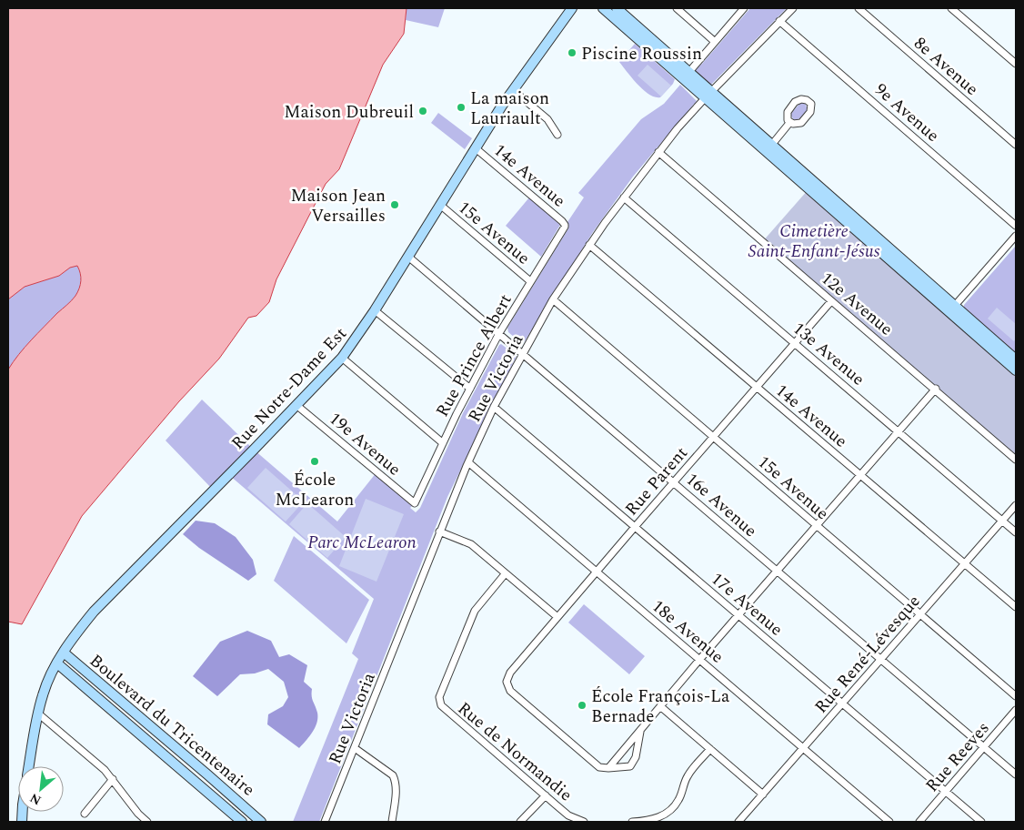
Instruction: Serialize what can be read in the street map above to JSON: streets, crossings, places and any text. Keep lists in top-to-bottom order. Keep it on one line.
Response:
{"streets":{"main road":["Rue Notre-Dame Est","Boulevard du Tricentenaire"],"street":["8e Avenue","9e Avenue","14e Avenue","15e Avenue","12e Avenue","13e Avenue","Rue Prince Albert","Rue Victoria","19e Avenue","Rue Parent","16e Avenue","17e Avenue","18e Avenue","Rue René-Lévesque","Rue de Normandie","Rue Reeves"]},"crossings":[["9e Avenue","Rue Victoria"],["14e Avenue","Rue Prince Albert"],["14e Avenue","Rue Victoria"],["14e Avenue","Rue Notre-Dame Est"],["14e Avenue","Rue Parent"],["14e Avenue","Rue René-Lévesque"],["15e Avenue","Rue Prince Albert"],["15e Avenue","Rue Victoria"],["15e Avenue","Rue Notre-Dame Est"],["15e Avenue","Rue Parent"],["15e Avenue","Rue René-Lévesque"],["12e Avenue","Rue Victoria"],["12e Avenue","Rue Parent"],["13e Avenue","Rue Victoria"],["13e Avenue","Rue Parent"],["13e Avenue","Rue René-Lévesque"],["Rue Prince Albert","19e Avenue"],["Rue Prince Albert","16e Avenue"],["Rue Victoria","16e Avenue"],["Rue Victoria","17e Avenue"],["Rue Victoria","18e Avenue"],["Rue Notre-Dame Est","19e Avenue"],["Rue Notre-Dame Est","16e Avenue"],["Rue Notre-Dame Est","Boulevard du Tricentenaire"],["Rue Parent","16e Avenue"],["Rue Parent","17e Avenue"],["Rue Parent","18e Avenue"],["16e Avenue","Rue René-Lévesque"],["16e Avenue","Rue Reeves"],["17e Avenue","Rue René-Lévesque"],["17e Avenue","Rue Reeves"],["18e Avenue","Rue René-Lévesque"]],"parks":["Cimetière Saint-Enfant-Jésus","Parc McLearon"],"places":["Piscine Roussin","La maison Lauriault","Maison Dubreuil","Maison Jean Versailles","École McLearon","École François-La Bernade"],"north":"bottom left"}
